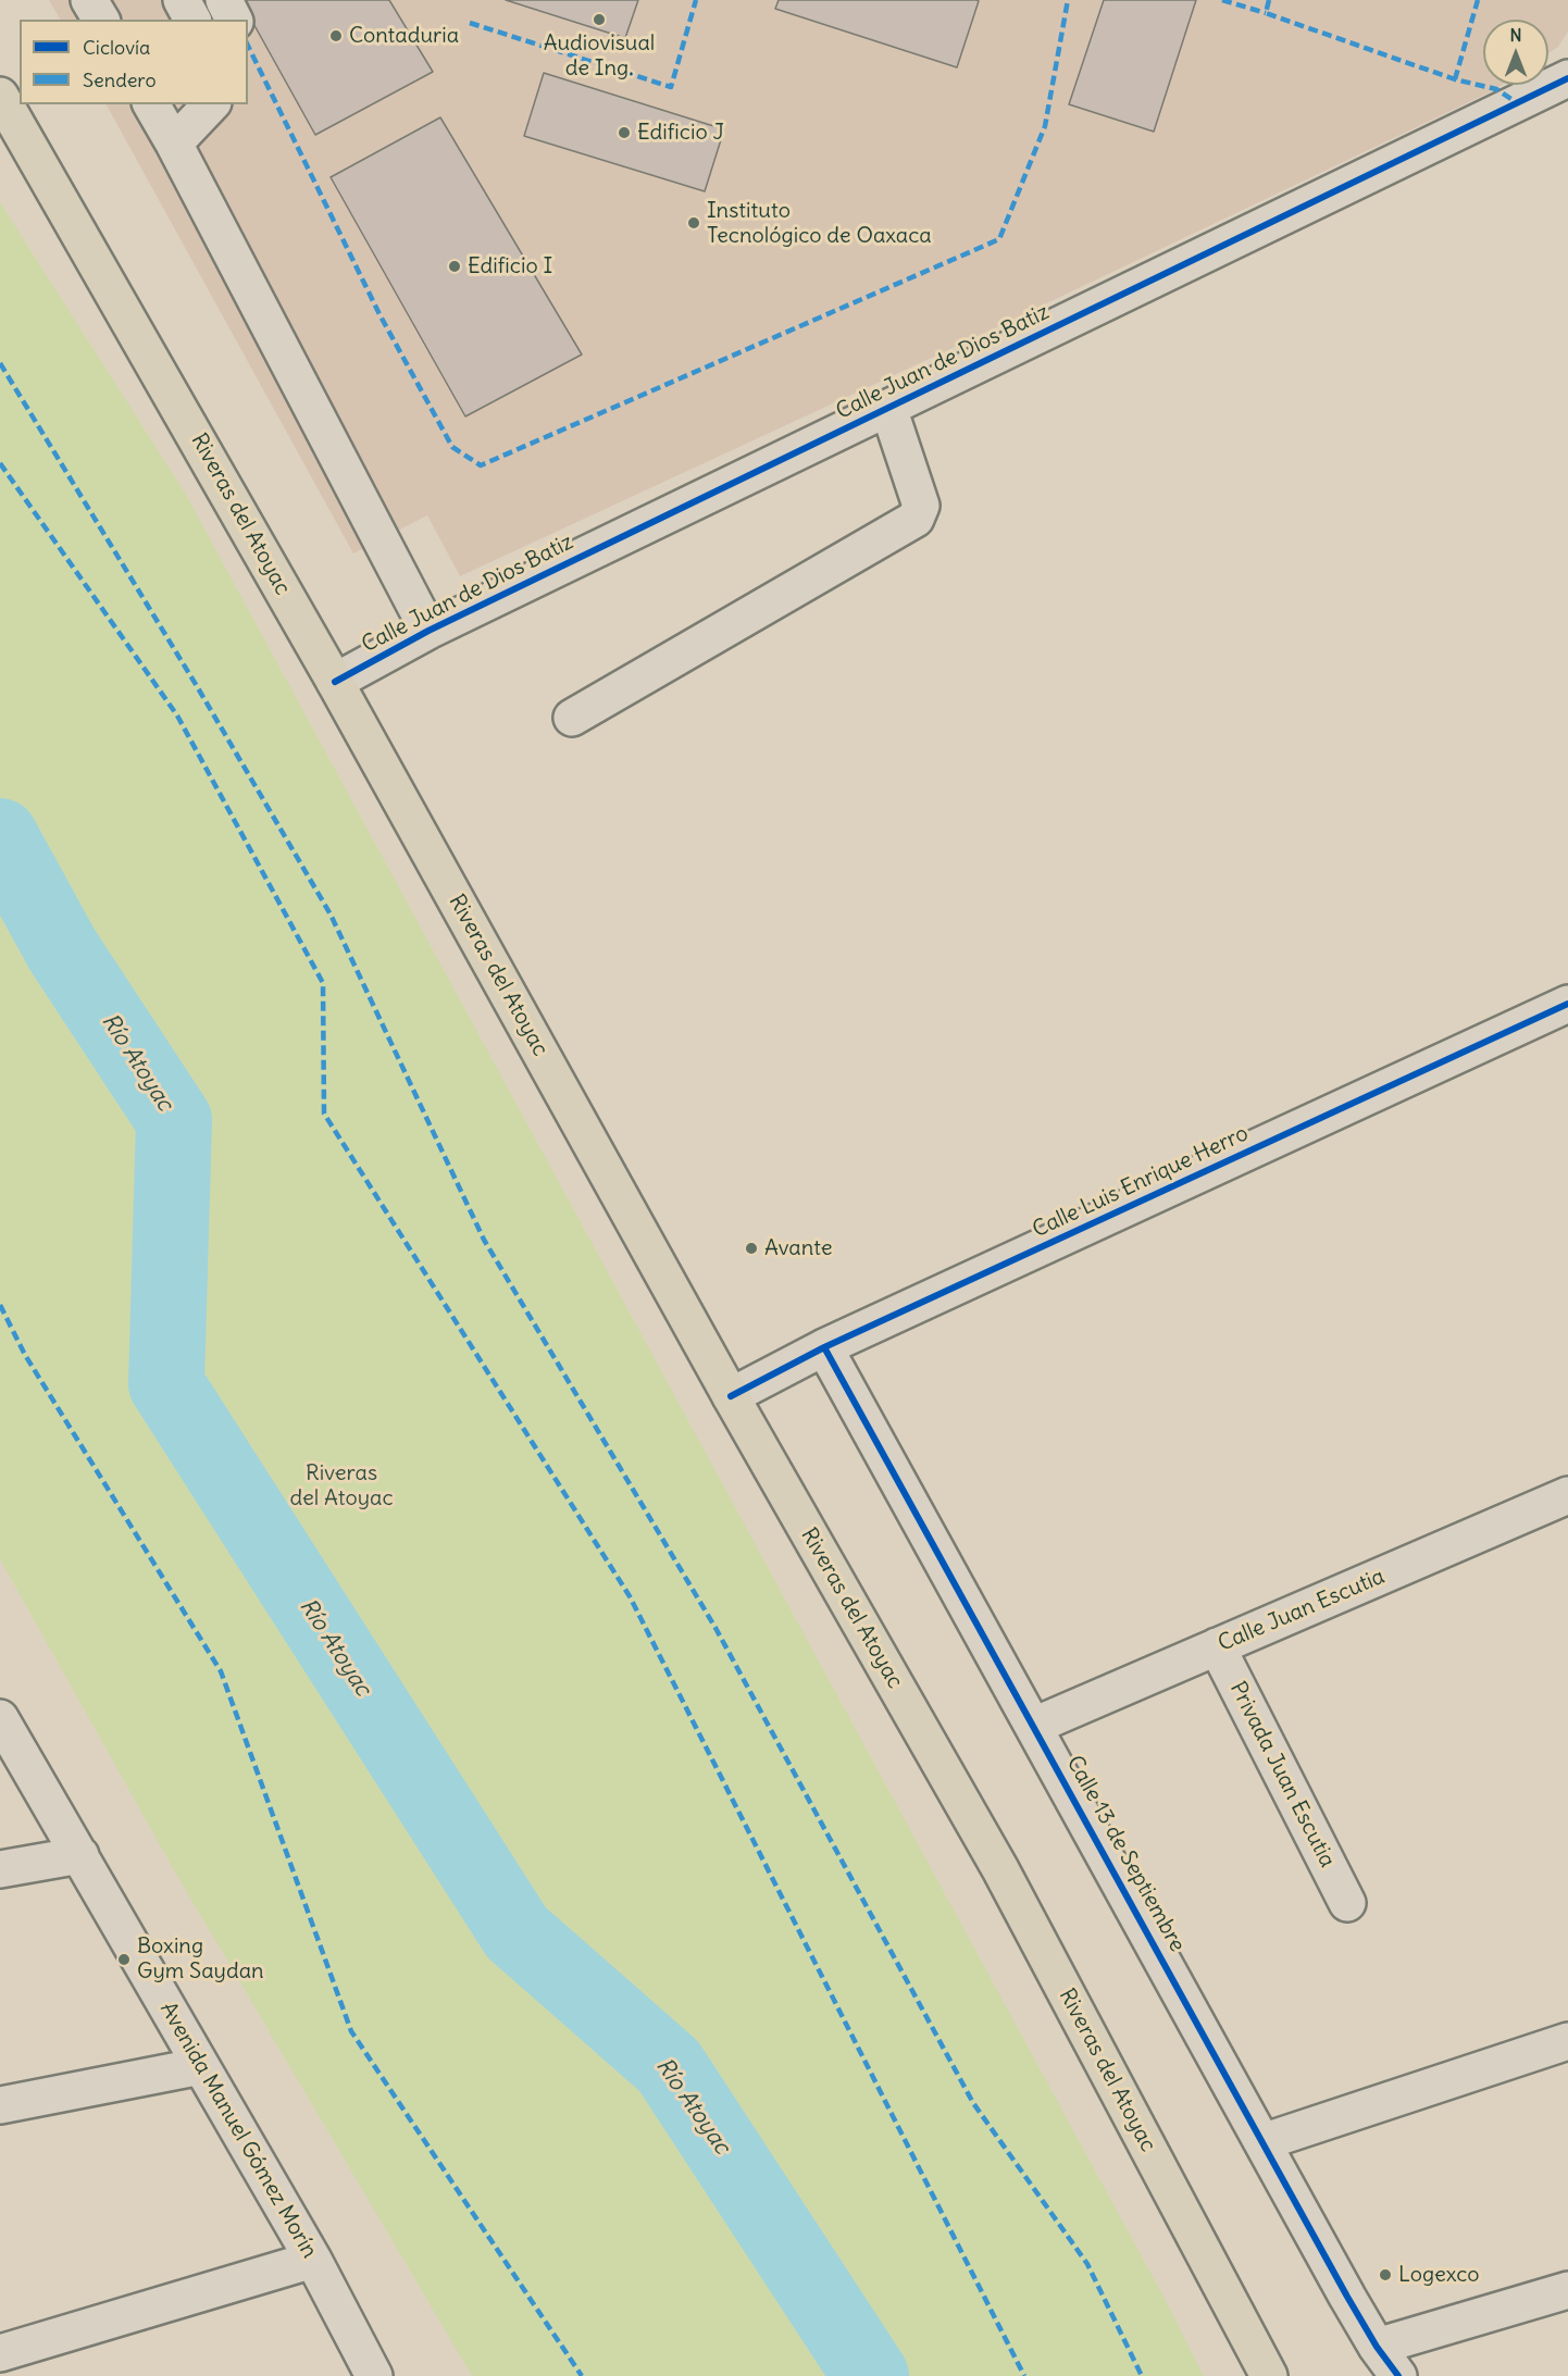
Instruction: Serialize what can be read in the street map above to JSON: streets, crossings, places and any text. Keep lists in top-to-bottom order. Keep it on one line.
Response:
{"streets":{"main road":["Riveras del Atoyac"],"street":["Calle Juan de Dios Batiz","Calle Luis Enrique Herro","Calle Juan Escutia","Privada Juan Escutia","Calle 13 de Septiembre","Avenida Manuel Gómez Morín"]},"crossings":[["Calle Juan de Dios Batiz","Riveras del Atoyac"],["Riveras del Atoyac","Calle Luis Enrique Herro"],["Calle Luis Enrique Herro","Calle 13 de Septiembre"],["Calle Juan Escutia","Privada Juan Escutia"],["Calle Juan Escutia","Calle 13 de Septiembre"]],"water":["Río Atoyac"],"parks":["Riveras del Atoyac"],"places":["Audiovisual de Ing.","Contaduria","Edificio J","Instituto Tecnológico de Oaxaca","Edificio I","Avante","Boxing Gym Saydan","Logexco"],"legend":["Ciclovía","Sendero"],"north":"top"}
